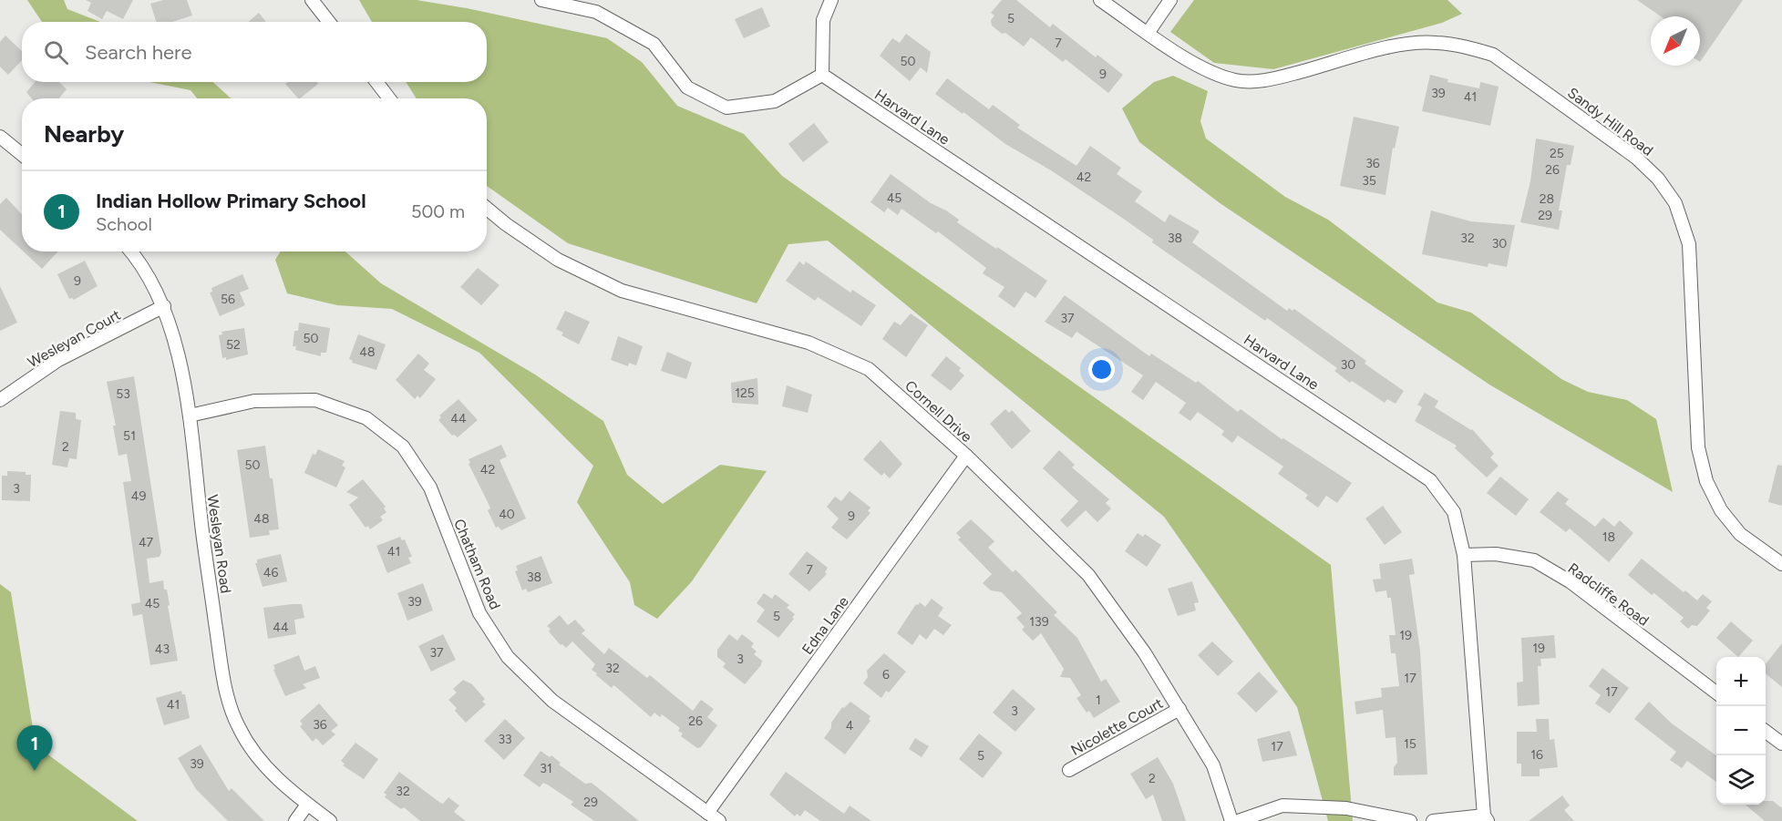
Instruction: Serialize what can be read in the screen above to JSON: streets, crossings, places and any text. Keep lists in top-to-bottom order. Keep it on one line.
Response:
{"streets":{"street":["Harvard Lane","Sandy Hill Road","Wesleyan Court","Cornell Drive","Wesleyan Road","Chatham Road","Radcliffe Road","Edna Lane","Nicolette Court"]},"crossings":[["Harvard Lane","Radcliffe Road"],["Wesleyan Court","Wesleyan Road"],["Cornell Drive","Edna Lane"],["Cornell Drive","Nicolette Court"],["Wesleyan Road","Chatham Road"],["Chatham Road","Edna Lane"]],"house_numbers":["5","7","50","9","39","41","25","36","26","42","35","45","28","29","38","32","30","9","56","37","50","52","48","30","125","53","44","51","2","50","42","3","49","40","9","48","18","47","41","7","46","38","39","45","5","139","44","19","19","43","37","3","32","6","17","17","1","41","3","26","36","4","33","15","17","16","5","39","31","2","32","29"],"north":"bottom left","page":{"search":"Search here","heading":"Nearby","list":[{"mark":"1","name":"Indian Hollow Primary School","note":"School","value":"500 m"}],"map_buttons":["+","−"],"pins":"1"}}
